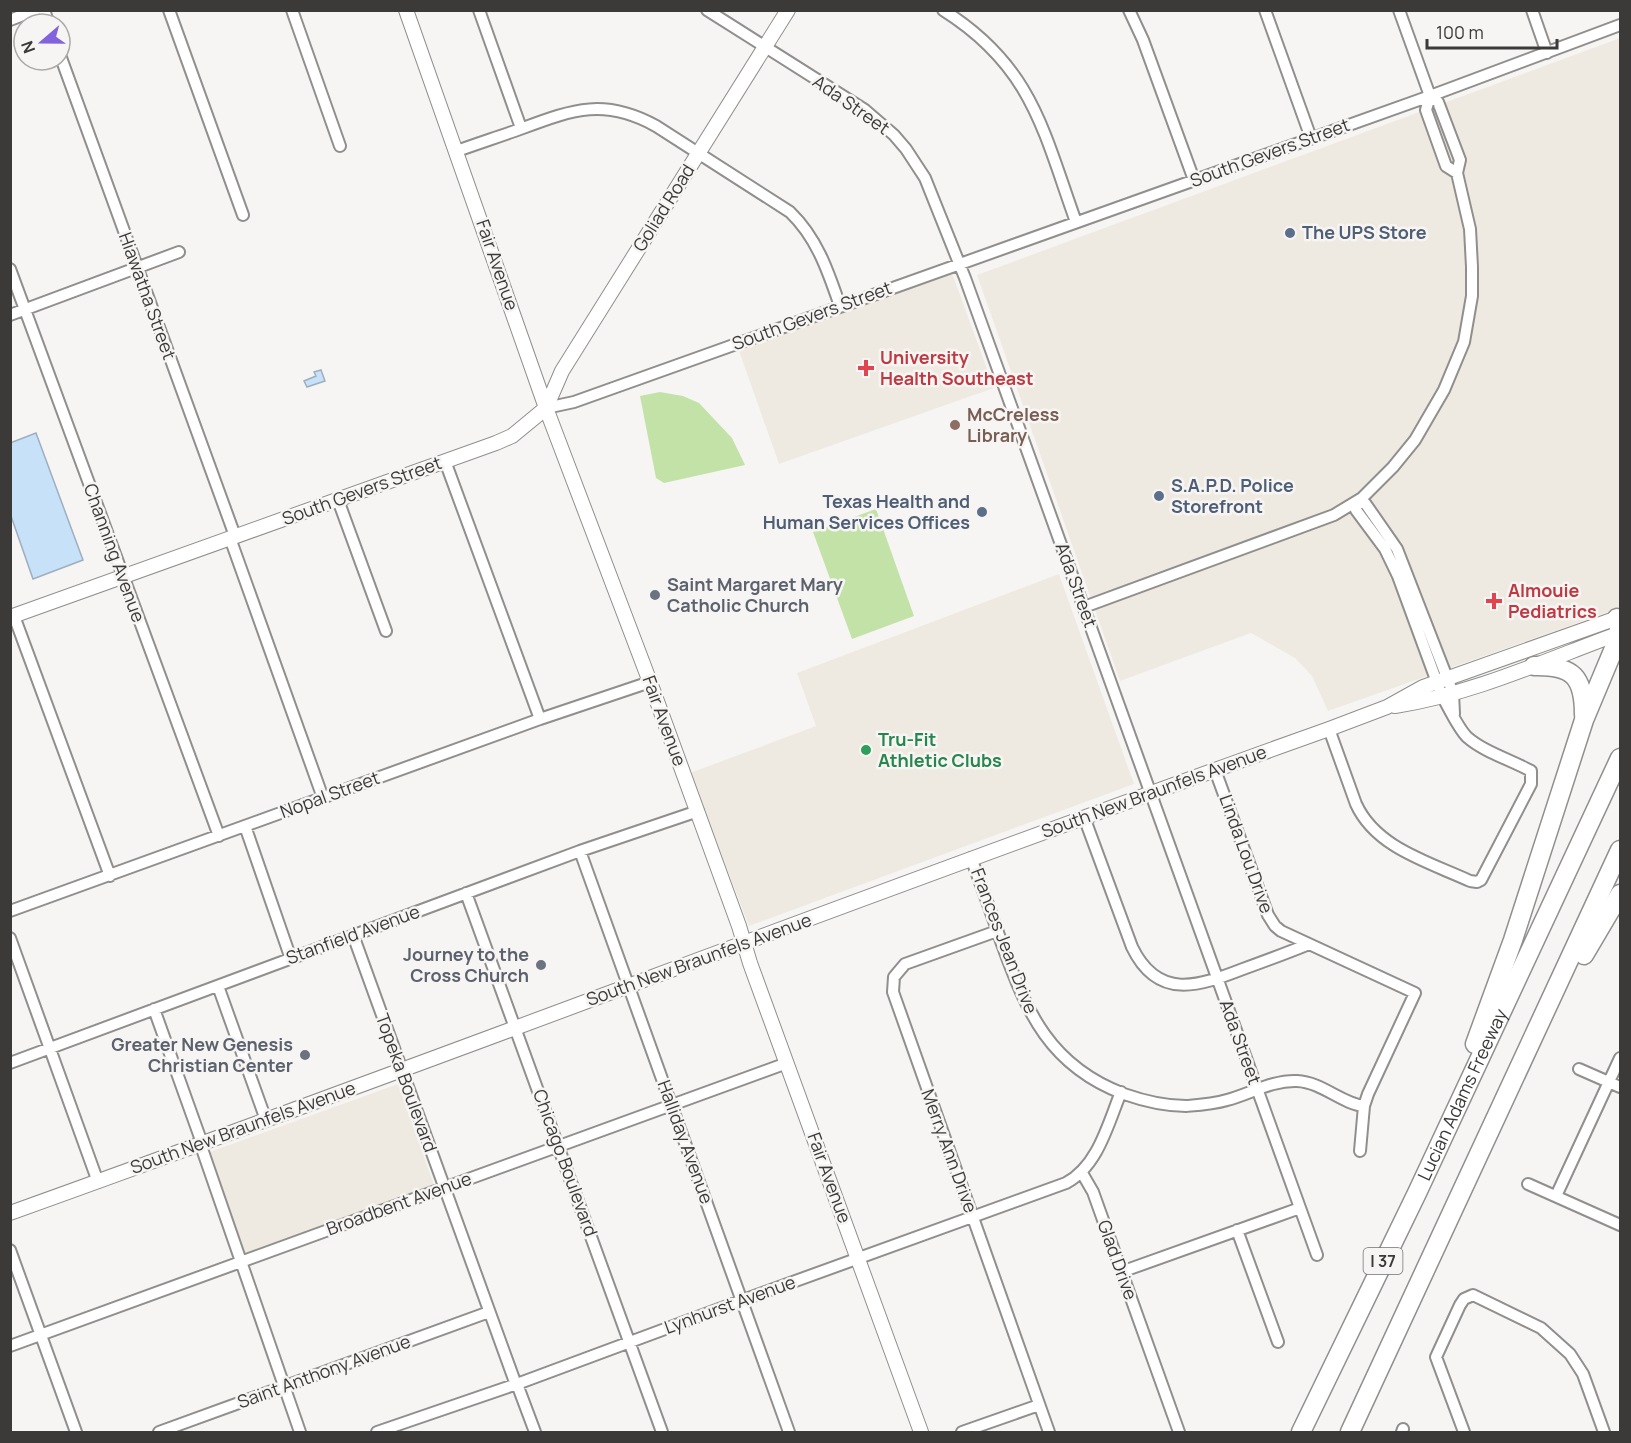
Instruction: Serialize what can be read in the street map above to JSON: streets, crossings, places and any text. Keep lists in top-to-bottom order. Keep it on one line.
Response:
{"streets":{"highway":["Lucian Adams Freeway","I 37"],"main road":["South Gevers Street","Goliad Road","Fair Avenue","South New Braunfels Avenue"],"street":["Ada Street","Hiawatha Street","Channing Avenue","Nopal Street","Linda Lou Drive","Stanfield Avenue","Frances Jean Drive","Topeka Boulevard","Halliday Avenue","Merry Ann Drive","Chicago Boulevard","Broadbent Avenue","Glad Drive","Lynhurst Avenue","Saint Anthony Avenue"]},"crossings":[["Ada Street","South Gevers Street"],["Ada Street","Goliad Road"],["Ada Street","South New Braunfels Avenue"],["Ada Street","Frances Jean Drive"],["South Gevers Street","Goliad Road"],["South Gevers Street","Fair Avenue"],["South Gevers Street","Hiawatha Street"],["South Gevers Street","Channing Avenue"],["Goliad Road","Fair Avenue"],["Fair Avenue","South New Braunfels Avenue"],["Fair Avenue","Nopal Street"],["Fair Avenue","Stanfield Avenue"],["Fair Avenue","Broadbent Avenue"],["Fair Avenue","Lynhurst Avenue"],["Hiawatha Street","Nopal Street"],["Channing Avenue","Nopal Street"],["South New Braunfels Avenue","Linda Lou Drive"],["South New Braunfels Avenue","Frances Jean Drive"],["South New Braunfels Avenue","Topeka Boulevard"],["South New Braunfels Avenue","Halliday Avenue"],["South New Braunfels Avenue","Chicago Boulevard"],["Linda Lou Drive","Frances Jean Drive"],["Stanfield Avenue","Topeka Boulevard"],["Stanfield Avenue","Halliday Avenue"],["Stanfield Avenue","Chicago Boulevard"],["Frances Jean Drive","Merry Ann Drive"],["Topeka Boulevard","Broadbent Avenue"],["Topeka Boulevard","Lynhurst Avenue"],["Topeka Boulevard","Saint Anthony Avenue"],["Halliday Avenue","Broadbent Avenue"],["Halliday Avenue","Lynhurst Avenue"],["Merry Ann Drive","Lynhurst Avenue"],["Chicago Boulevard","Broadbent Avenue"],["Chicago Boulevard","Lynhurst Avenue"],["Glad Drive","Lynhurst Avenue"]],"places":{"other":["The UPS Store","McCreless Library","S.A.P.D. Police Storefront","Texas Health and Human Services Offices","Saint Margaret Mary Catholic Church","Tru-Fit Athletic Clubs","Journey to the Cross Church","Greater New Genesis Christian Center"],"health":["University Health Southeast","Almouie Pediatrics"]},"scale_bar":"100 m","north":"left"}
